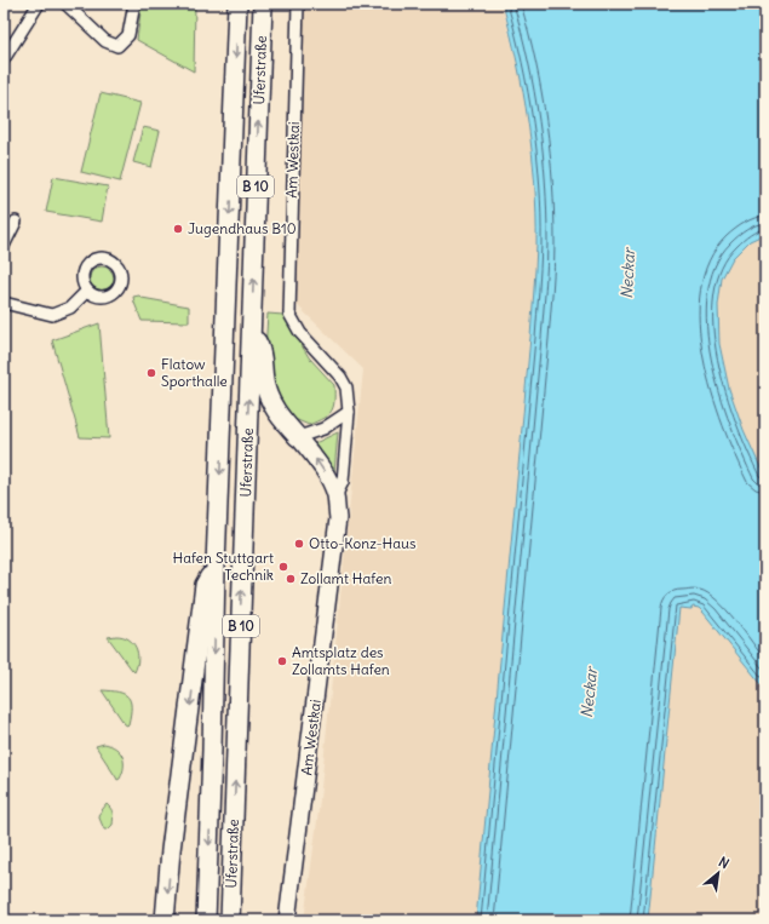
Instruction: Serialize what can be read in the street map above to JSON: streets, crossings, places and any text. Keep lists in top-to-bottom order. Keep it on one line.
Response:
{"streets":{"highway":["Uferstraße","B 10"],"main road":["Am Westkai"]},"crossings":[["Uferstraße","B 10"],["Am Westkai","B 10"]],"water":["Neckar"],"places":["Jugendhaus B10","Flatow Sporthalle","Otto-Konz-Haus","Hafen Stuttgart Technik","Zollamt Hafen","Amtsplatz des Zollamts Hafen"],"north":"top right"}
